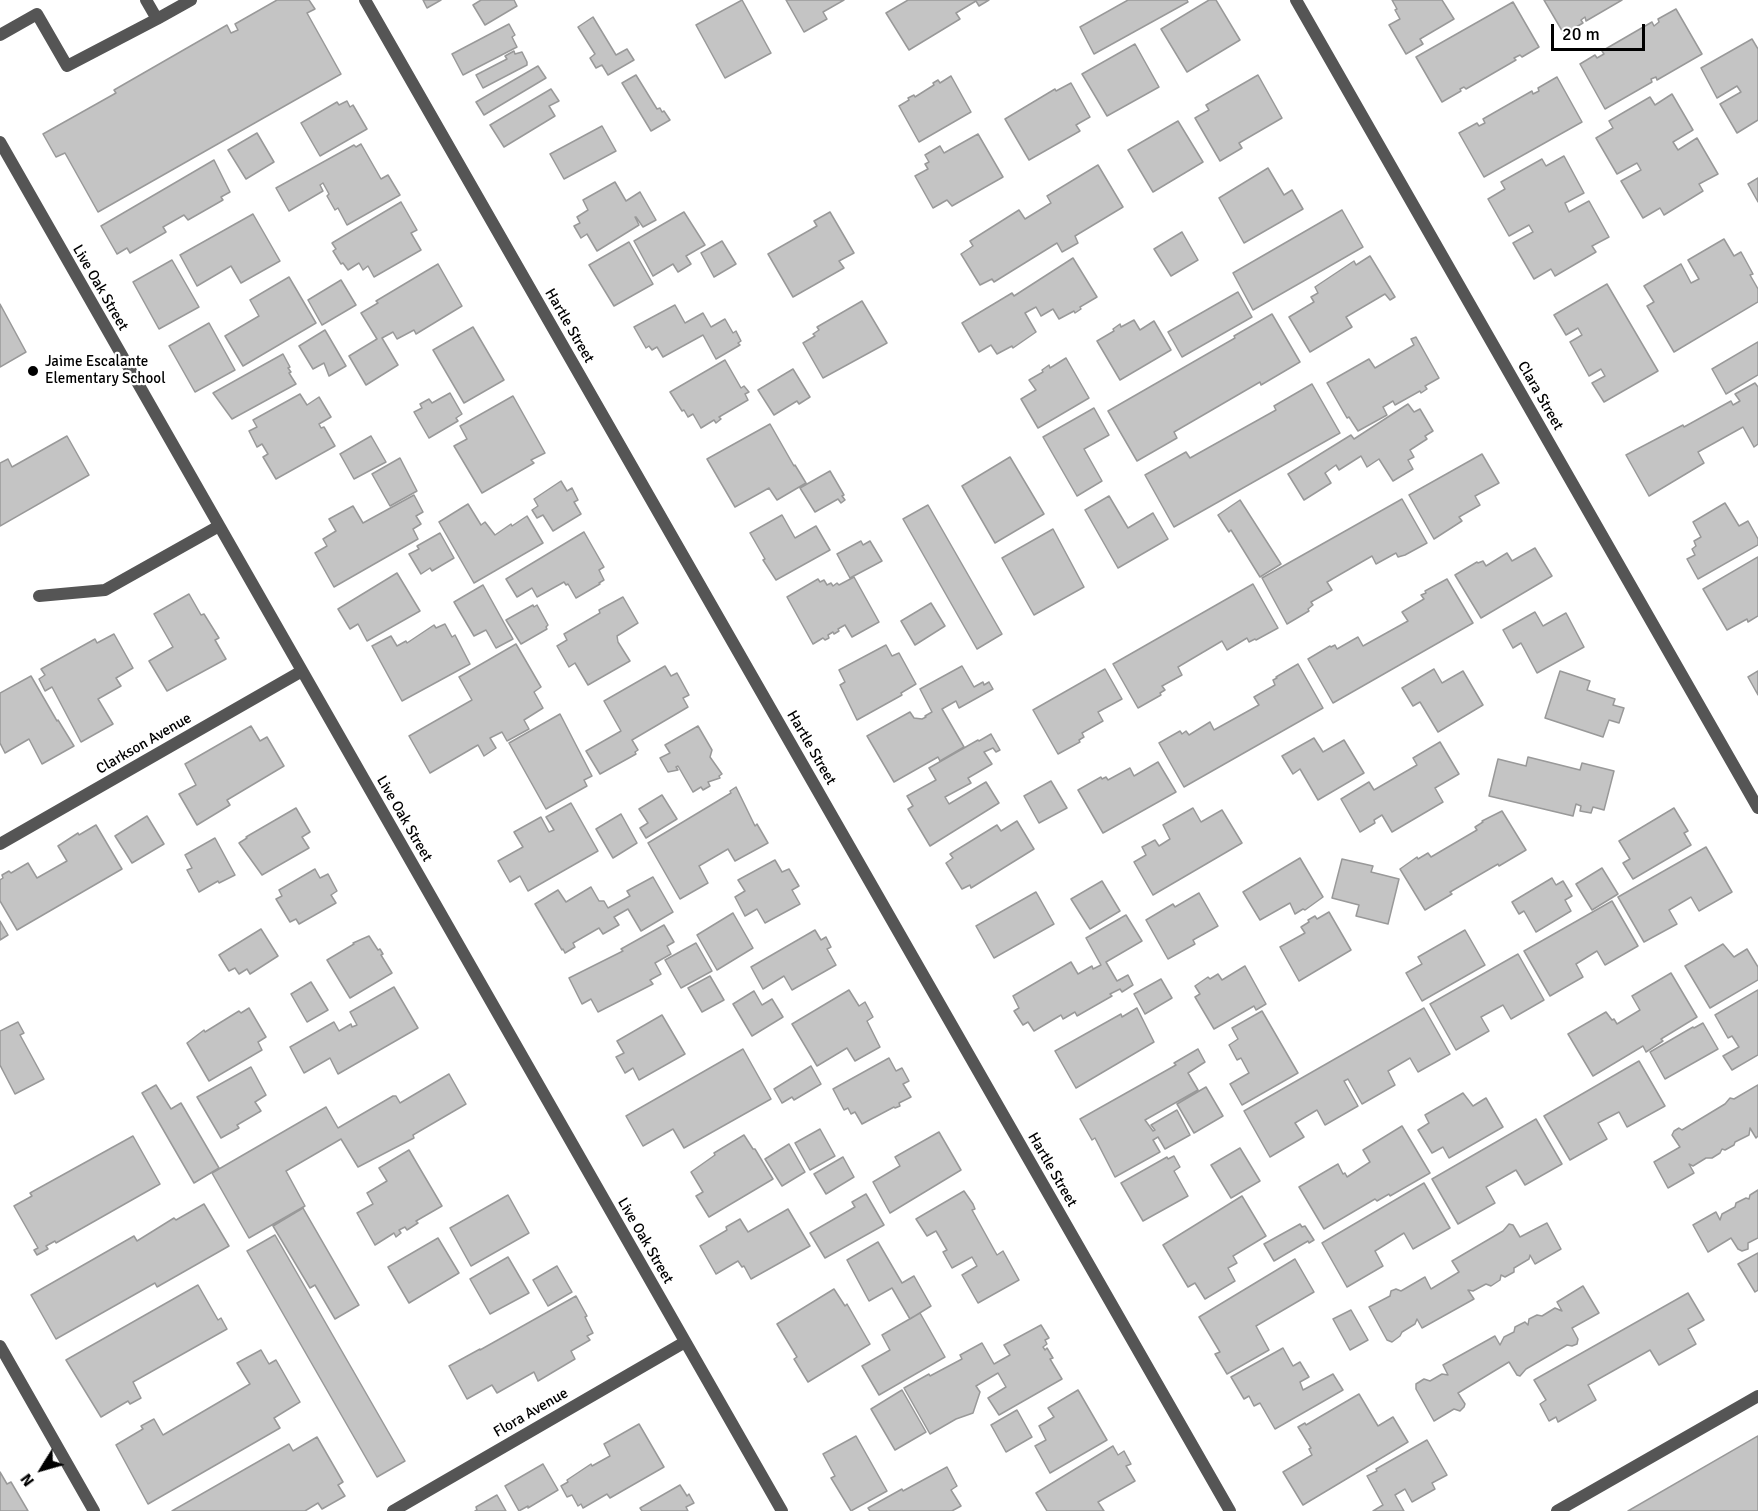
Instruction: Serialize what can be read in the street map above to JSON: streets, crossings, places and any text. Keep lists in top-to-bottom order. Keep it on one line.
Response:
{"streets":{"street":["Live Oak Street","Hartle Street","Clara Street","Clarkson Avenue","Flora Avenue"]},"crossings":[["Live Oak Street","Clarkson Avenue"],["Live Oak Street","Flora Avenue"]],"places":["Jaime Escalante Elementary School"],"scale_bar":"20 m","north":"bottom left"}
